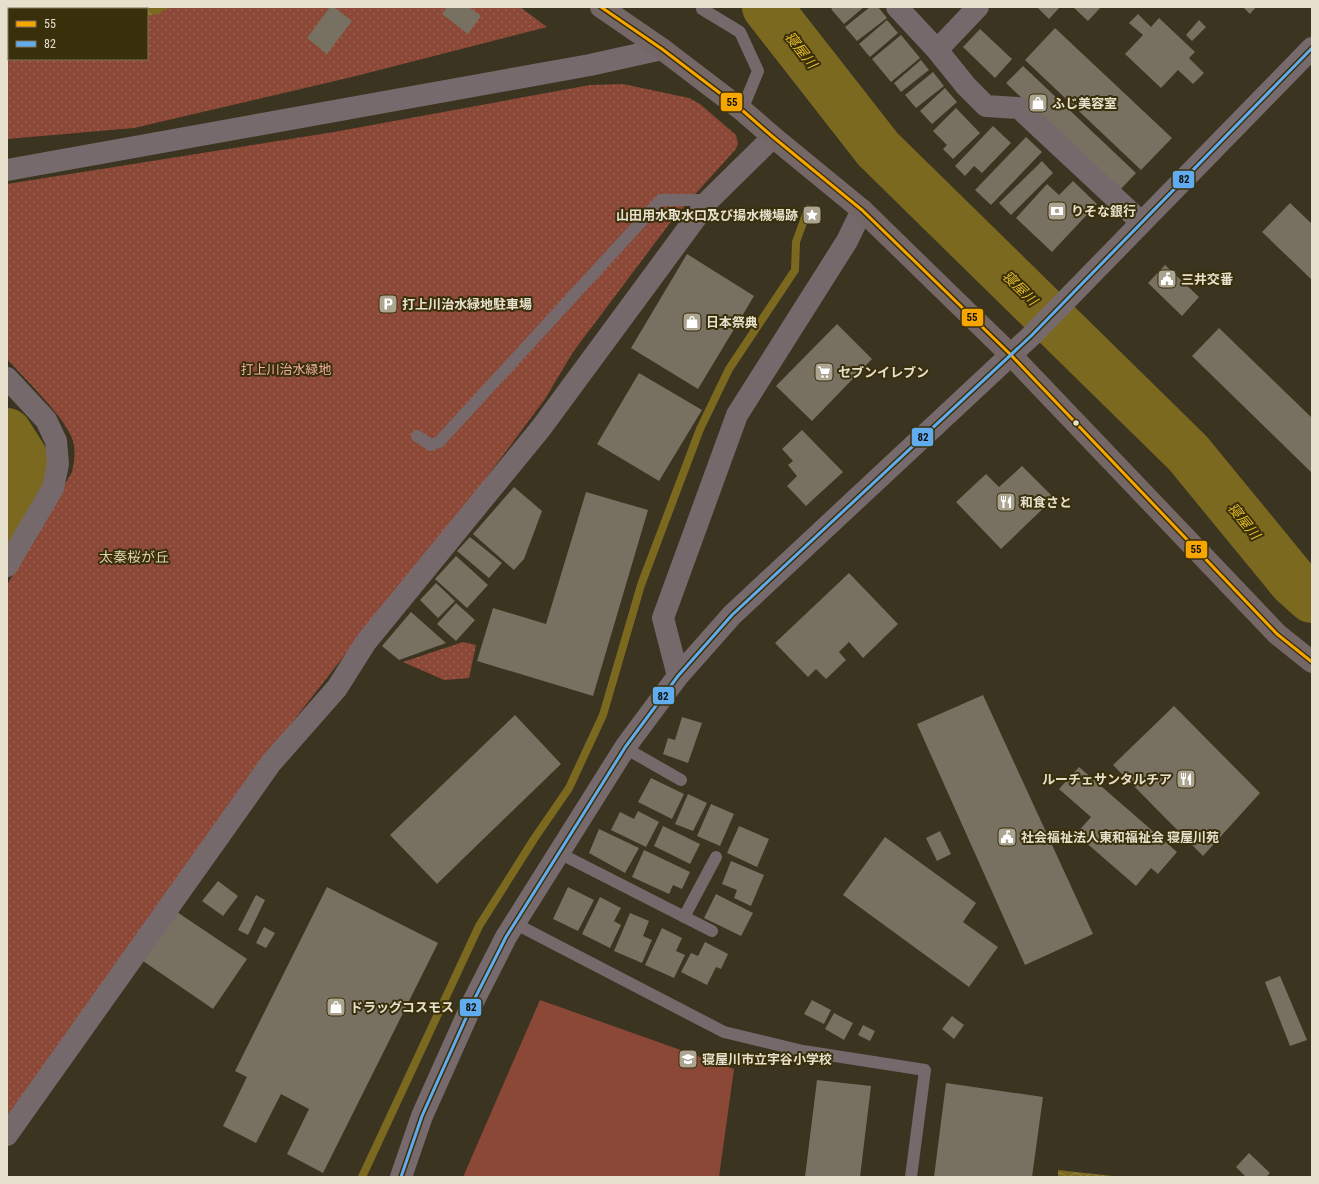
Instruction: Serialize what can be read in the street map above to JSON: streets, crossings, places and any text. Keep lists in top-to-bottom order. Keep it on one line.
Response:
{"districts":["太秦桜が丘"],"water":["寝屋川"],"parks":["打上川治水緑地"],"places":{"shop":["ふじ美容室","日本祭典","ドラッグコスモス"],"bank":["りそな銀行"],"place":["山田用水取水口及び揚水機場跡"],"public building":["三井交番","社会福祉法人東和福祉会 寝屋川苑"],"parking":["打上川治水緑地駐車場"],"supermarket":["セブンイレブン"],"restaurant":["和食さと","ルーチェサンタルチア"],"school or university":["寝屋川市立宇谷小学校"]},"lines":["transit line 55","transit line 82"],"legend":["55","82"]}
